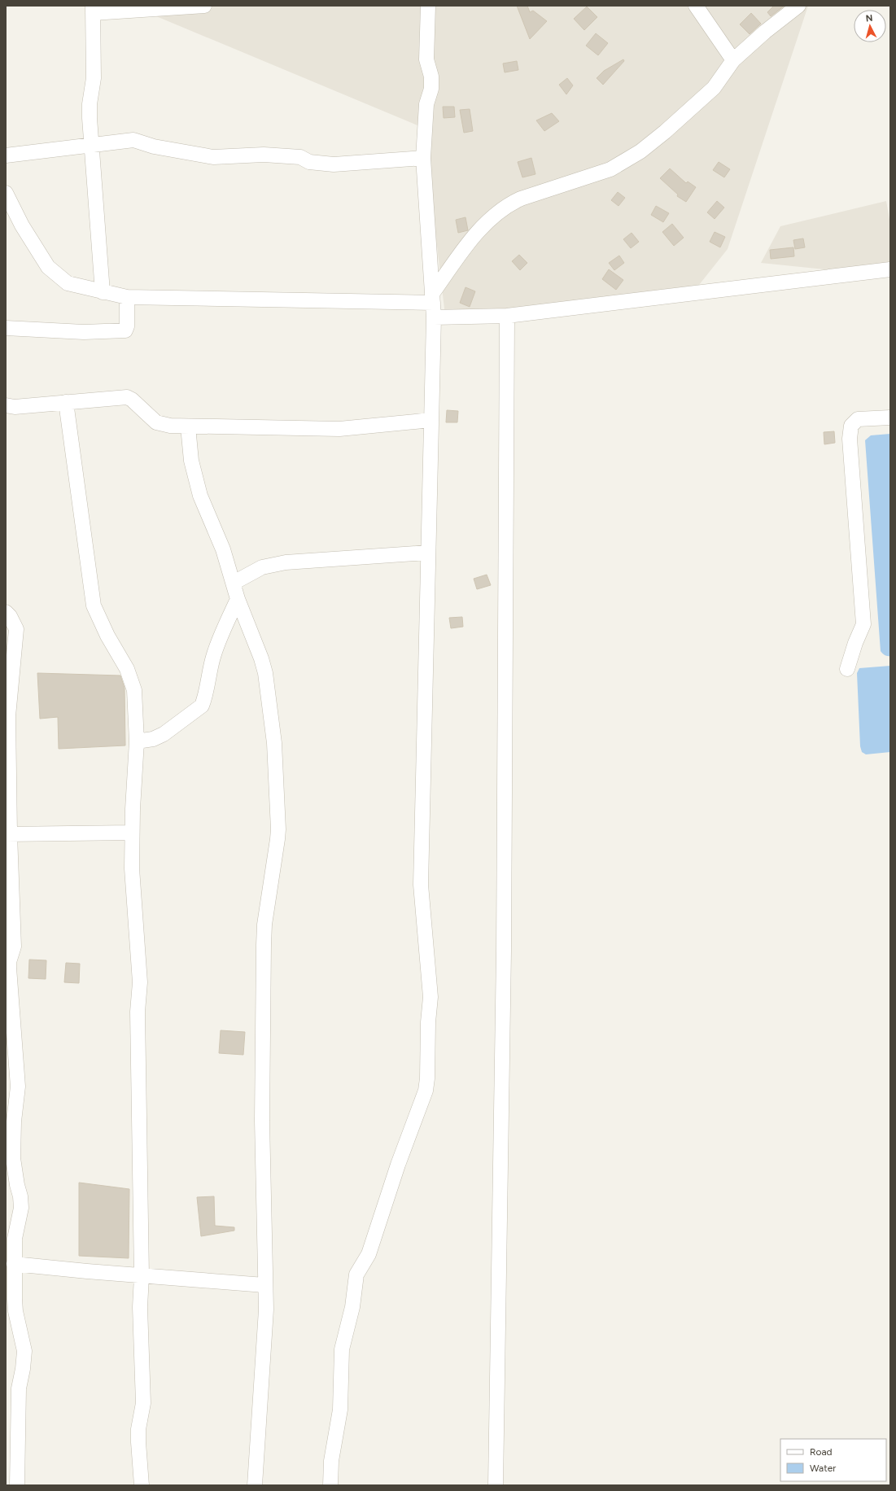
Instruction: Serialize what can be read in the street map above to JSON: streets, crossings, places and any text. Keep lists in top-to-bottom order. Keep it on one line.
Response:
{"legend":["Road","Water"],"north":"top"}
